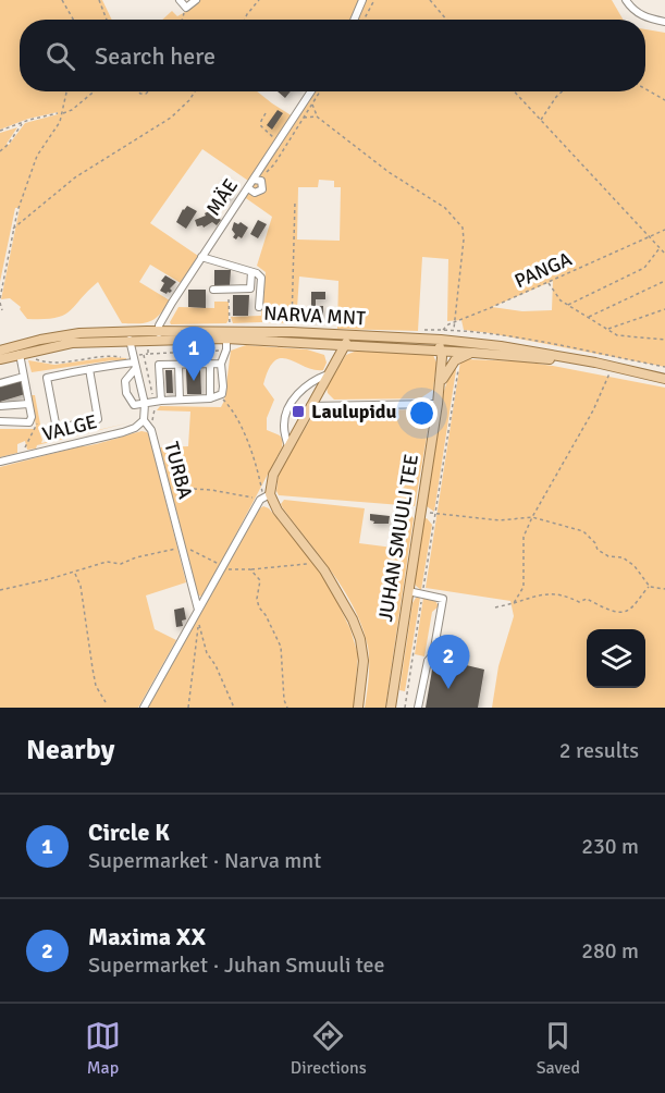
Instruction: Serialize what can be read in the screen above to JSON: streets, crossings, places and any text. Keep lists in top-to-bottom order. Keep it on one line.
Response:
{"streets":{"main road":["NARVA MNT","JUHAN SMUULI TEE"],"street":["MÄE","VALGE","TURBA"],"path":["PANGA"]},"crossings":[["MÄE","NARVA MNT"],["NARVA MNT","JUHAN SMUULI TEE"],["VALGE","TURBA"]],"places":{"transit":["Laulupidu"]},"page":{"search":"Search here","pins":["1","2"],"heading":["Nearby","2 results"],"list":[{"mark":"1","name":"Circle K","note":"Supermarket · Narva mnt","value":"230 m"},{"mark":"2","name":"Maxima XX","note":"Supermarket · Juhan Smuuli tee","value":"280 m"}],"nav":["Map","Directions","Saved"]}}
